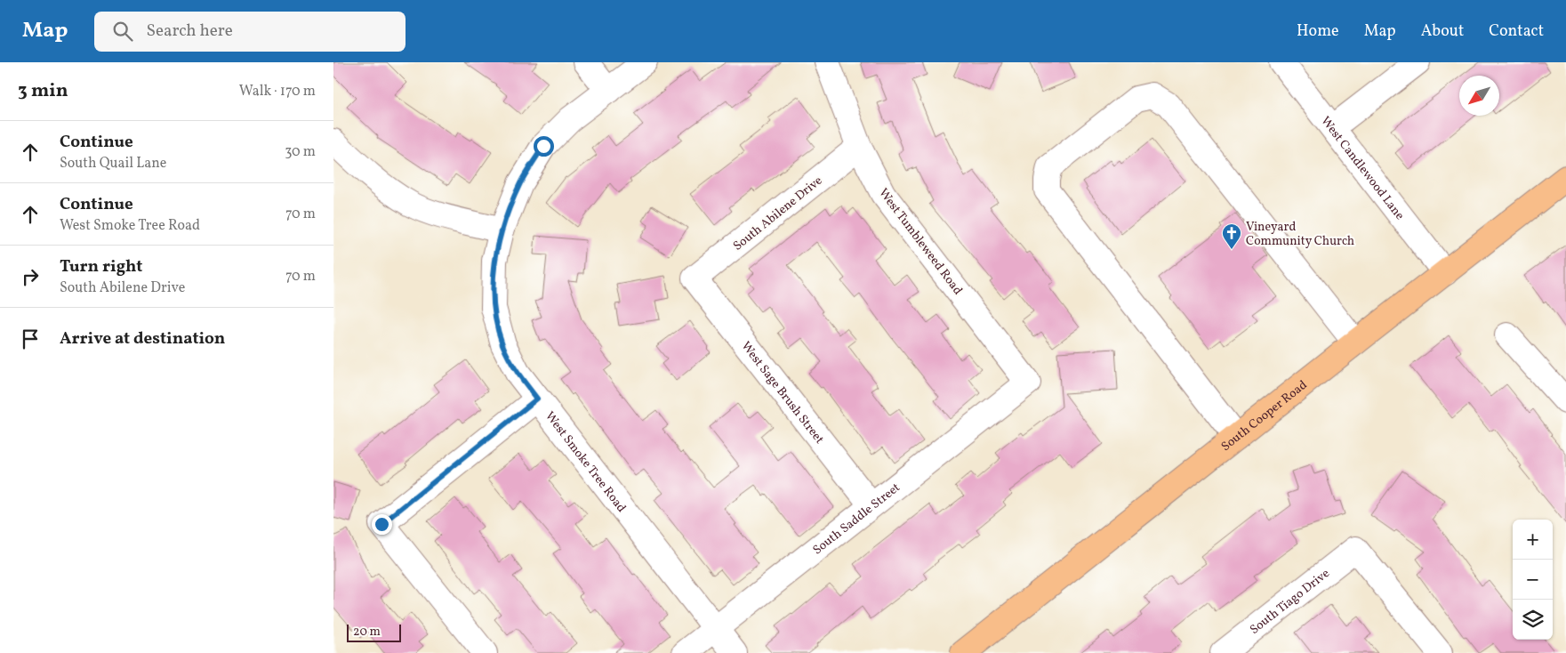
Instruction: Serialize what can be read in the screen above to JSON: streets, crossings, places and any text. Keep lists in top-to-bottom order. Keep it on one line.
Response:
{"streets":{"main road":["South Cooper Road"],"street":["West Candlewood Lane","South Abilene Drive","West Tumbleweed Road","West Sage Brush Street","West Smoke Tree Road","South Saddle Street","South Tiago Drive"]},"crossings":[["West Candlewood Lane","South Cooper Road"],["South Abilene Drive","West Tumbleweed Road"],["South Abilene Drive","West Sage Brush Street"],["West Tumbleweed Road","South Saddle Street"],["West Sage Brush Street","South Saddle Street"],["West Smoke Tree Road","South Saddle Street"]],"places":{"church":["Vineyard Community Church"]},"scale_bar":"20 m","north":"bottom left","page":{"header":"Map","search":"Search here","nav":["Home","Map","About","Contact"],"heading":["3 min","Walk · 170 m"],"list":[["Continue","South Quail Lane","30 m"],["Continue","West Smoke Tree Road","70 m"],["Turn right","South Abilene Drive","70 m"],"Arrive at destination"],"map_buttons":["+","−"],"scale":"20 m"}}
